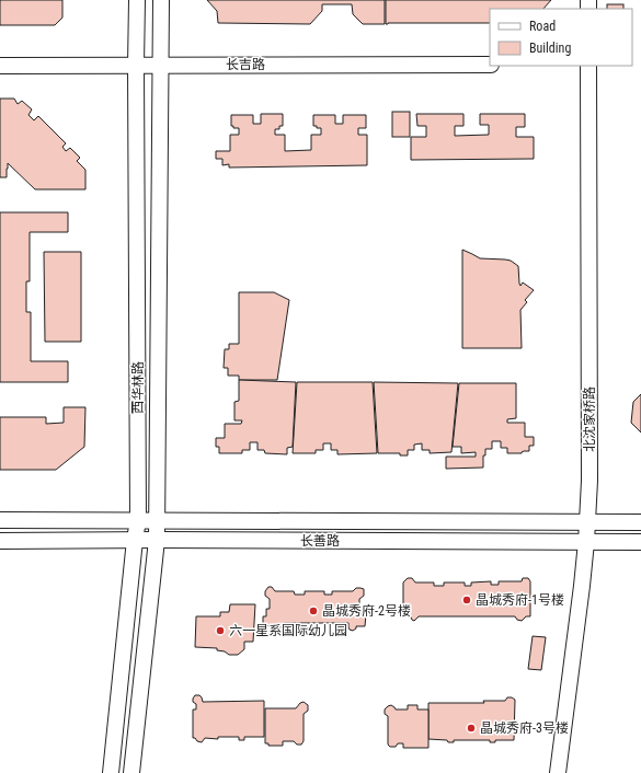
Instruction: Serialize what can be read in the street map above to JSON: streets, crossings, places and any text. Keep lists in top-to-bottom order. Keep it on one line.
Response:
{"streets":{"street":["长吉路","西华林路","北沈家桥路","长善路"]},"crossings":[["长吉路","西华林路"],["西华林路","长善路"],["北沈家桥路","长善路"]],"places":["晶城秀府-1号楼","晶城秀府-2号楼","六一星系国际幼儿园","晶城秀府-3号楼"],"legend":["Road","Building"]}
